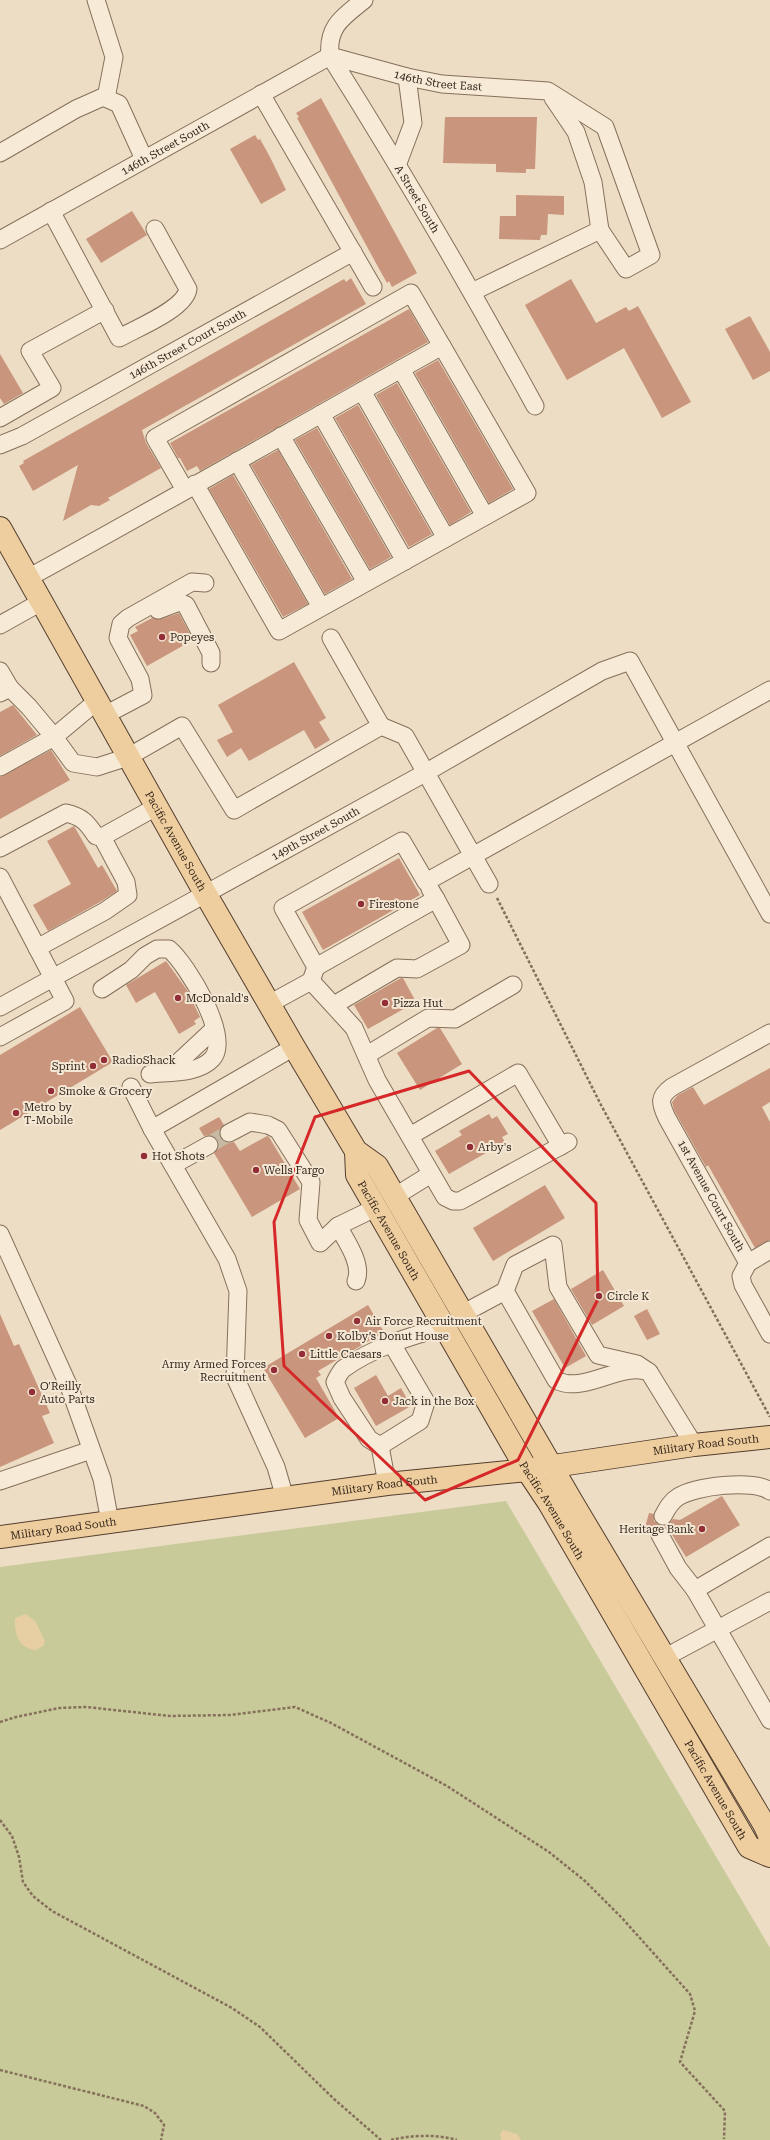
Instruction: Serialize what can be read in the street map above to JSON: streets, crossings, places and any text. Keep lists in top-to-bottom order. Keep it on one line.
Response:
{"streets":{"main road":["Pacific Avenue South","Military Road South"],"street":["146th Street East","146th Street South","A Street South","146th Street Court South","149th Street South","1st Avenue Court South"]},"crossings":[["146th Street East","146th Street South"],["146th Street East","A Street South"],["146th Street South","A Street South"],["149th Street South","Pacific Avenue South"],["Pacific Avenue South","Military Road South"]],"places":["Popeyes","Firestone","McDonald's","Pizza Hut","RadioShack","Sprint","Smoke & Grocery","Metro by T-Mobile","Arby's","Hot Shots","Wells Fargo","Circle K","Air Force Recruitment","Kolby’s Donut House","Little Caesars","Army Armed Forces Recruitment","O'Reilly Auto Parts","Jack in the Box","Heritage Bank"]}
